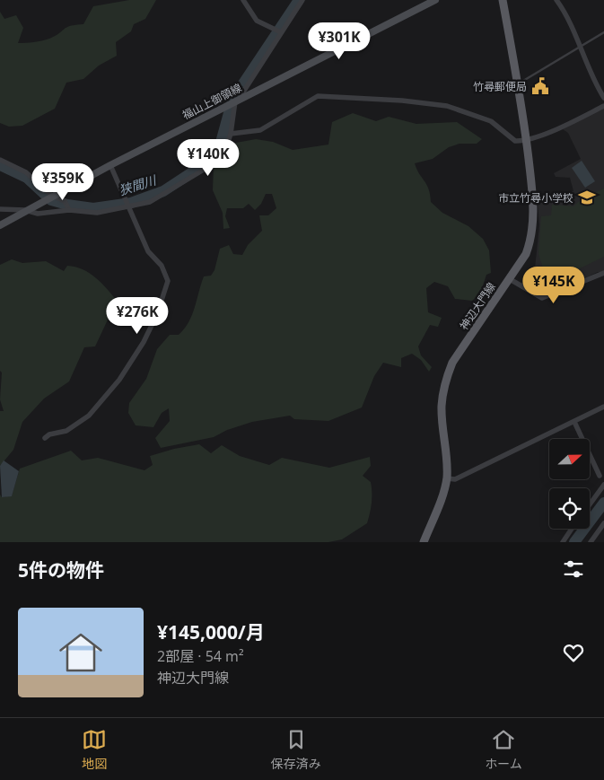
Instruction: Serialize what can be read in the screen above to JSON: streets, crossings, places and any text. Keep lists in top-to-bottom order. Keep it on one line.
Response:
{"streets":{"main road":["福山上御領線","神辺大門線"]},"water":["狭間川"],"places":{"public building":["竹尋郵便局"],"school or university":["市立竹尋小学校"]},"north":"right","page":{"price":["¥301K","¥140K","¥359K","¥145K","¥276K"],"heading":"5件の物件","list":[{"name":"¥145,000/月","note":"2部屋 · 54 m² · 神辺大門線"}],"tabs":["地図","保存済み","ホーム"]}}
